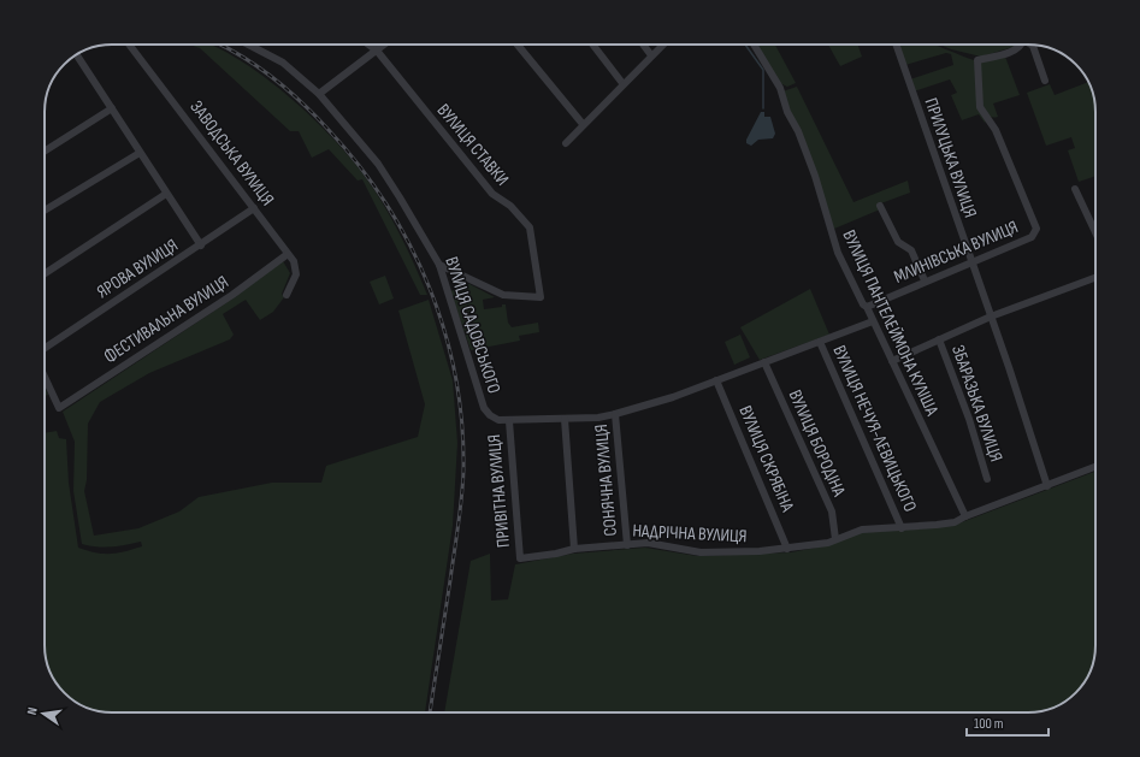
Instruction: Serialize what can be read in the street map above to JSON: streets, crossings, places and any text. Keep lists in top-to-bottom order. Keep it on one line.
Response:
{"streets":{"street":["ВУЛИЦЯ СТАВКИ","ЗАВОДСЬКА ВУЛИЦЯ","ПРИЛУЦЬКА ВУЛИЦЯ","МЛИНІВСЬКА ВУЛИЦЯ","ЯРОВА ВУЛИЦЯ","ФЕСТИВАЛЬНА ВУЛИЦЯ","ВУЛИЦЯ ПАНТЕЛЕЙМОНА КУЛІША","ВУЛИЦЯ САДОВСЬКОГО","ЗБАРАЗЬКА ВУЛИЦЯ","ВУЛИЦЯ НЕЧУЯ-ЛЕВИЦЬКОГО","ВУЛИЦЯ БОРОДІНА","ВУЛИЦЯ СКРЯБІНА","СОНЯЧНА ВУЛИЦЯ","ПРИВІТНА ВУЛИЦЯ","НАДРІЧНА ВУЛИЦЯ"]},"crossings":[["ВУЛИЦЯ СТАВКИ","ВУЛИЦЯ САДОВСЬКОГО"],["ЗАВОДСЬКА ВУЛИЦЯ","ЯРОВА ВУЛИЦЯ"],["ЗАВОДСЬКА ВУЛИЦЯ","ФЕСТИВАЛЬНА ВУЛИЦЯ"],["ПРИЛУЦЬКА ВУЛИЦЯ","МЛИНІВСЬКА ВУЛИЦЯ"],["ПРИЛУЦЬКА ВУЛИЦЯ","НАДРІЧНА ВУЛИЦЯ"],["МЛИНІВСЬКА ВУЛИЦЯ","ВУЛИЦЯ ПАНТЕЛЕЙМОНА КУЛІША"],["ВУЛИЦЯ ПАНТЕЛЕЙМОНА КУЛІША","НАДРІЧНА ВУЛИЦЯ"],["ВУЛИЦЯ САДОВСЬКОГО","ПРИВІТНА ВУЛИЦЯ"],["ВУЛИЦЯ НЕЧУЯ-ЛЕВИЦЬКОГО","НАДРІЧНА ВУЛИЦЯ"],["ВУЛИЦЯ БОРОДІНА","НАДРІЧНА ВУЛИЦЯ"],["ВУЛИЦЯ СКРЯБІНА","НАДРІЧНА ВУЛИЦЯ"],["СОНЯЧНА ВУЛИЦЯ","НАДРІЧНА ВУЛИЦЯ"],["ПРИВІТНА ВУЛИЦЯ","НАДРІЧНА ВУЛИЦЯ"]],"scale_bar":"100 m","north":"left"}
